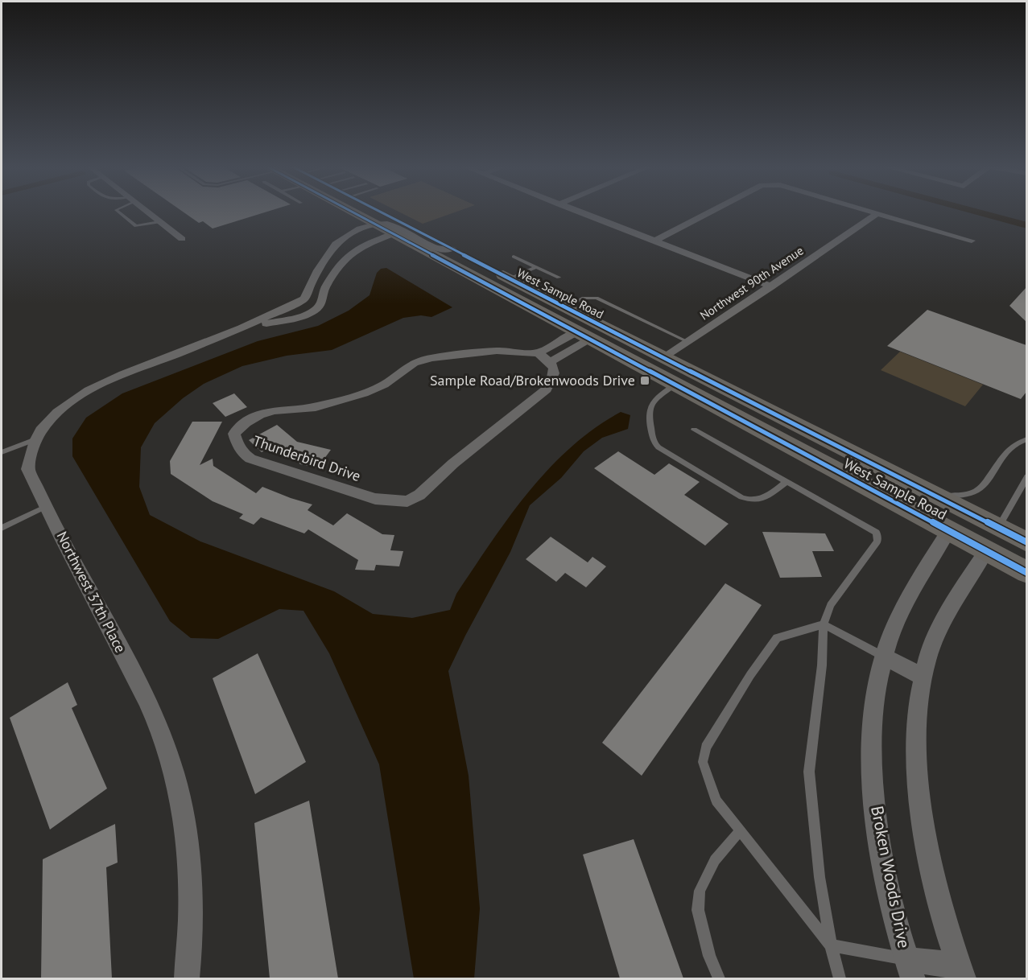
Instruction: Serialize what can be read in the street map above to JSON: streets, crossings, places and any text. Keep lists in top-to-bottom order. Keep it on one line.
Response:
{"streets":{"main road":["West Sample Road"],"street":["Northwest 90th Avenue","Thunderbird Drive","Northwest 37th Place","Broken Woods Drive"]},"crossings":[["Northwest 90th Avenue","West Sample Road"],["West Sample Road","Northwest 37th Place"],["West Sample Road","Broken Woods Drive"]],"places":{"transit":["Sample Road/Brokenwoods Drive"]}}
